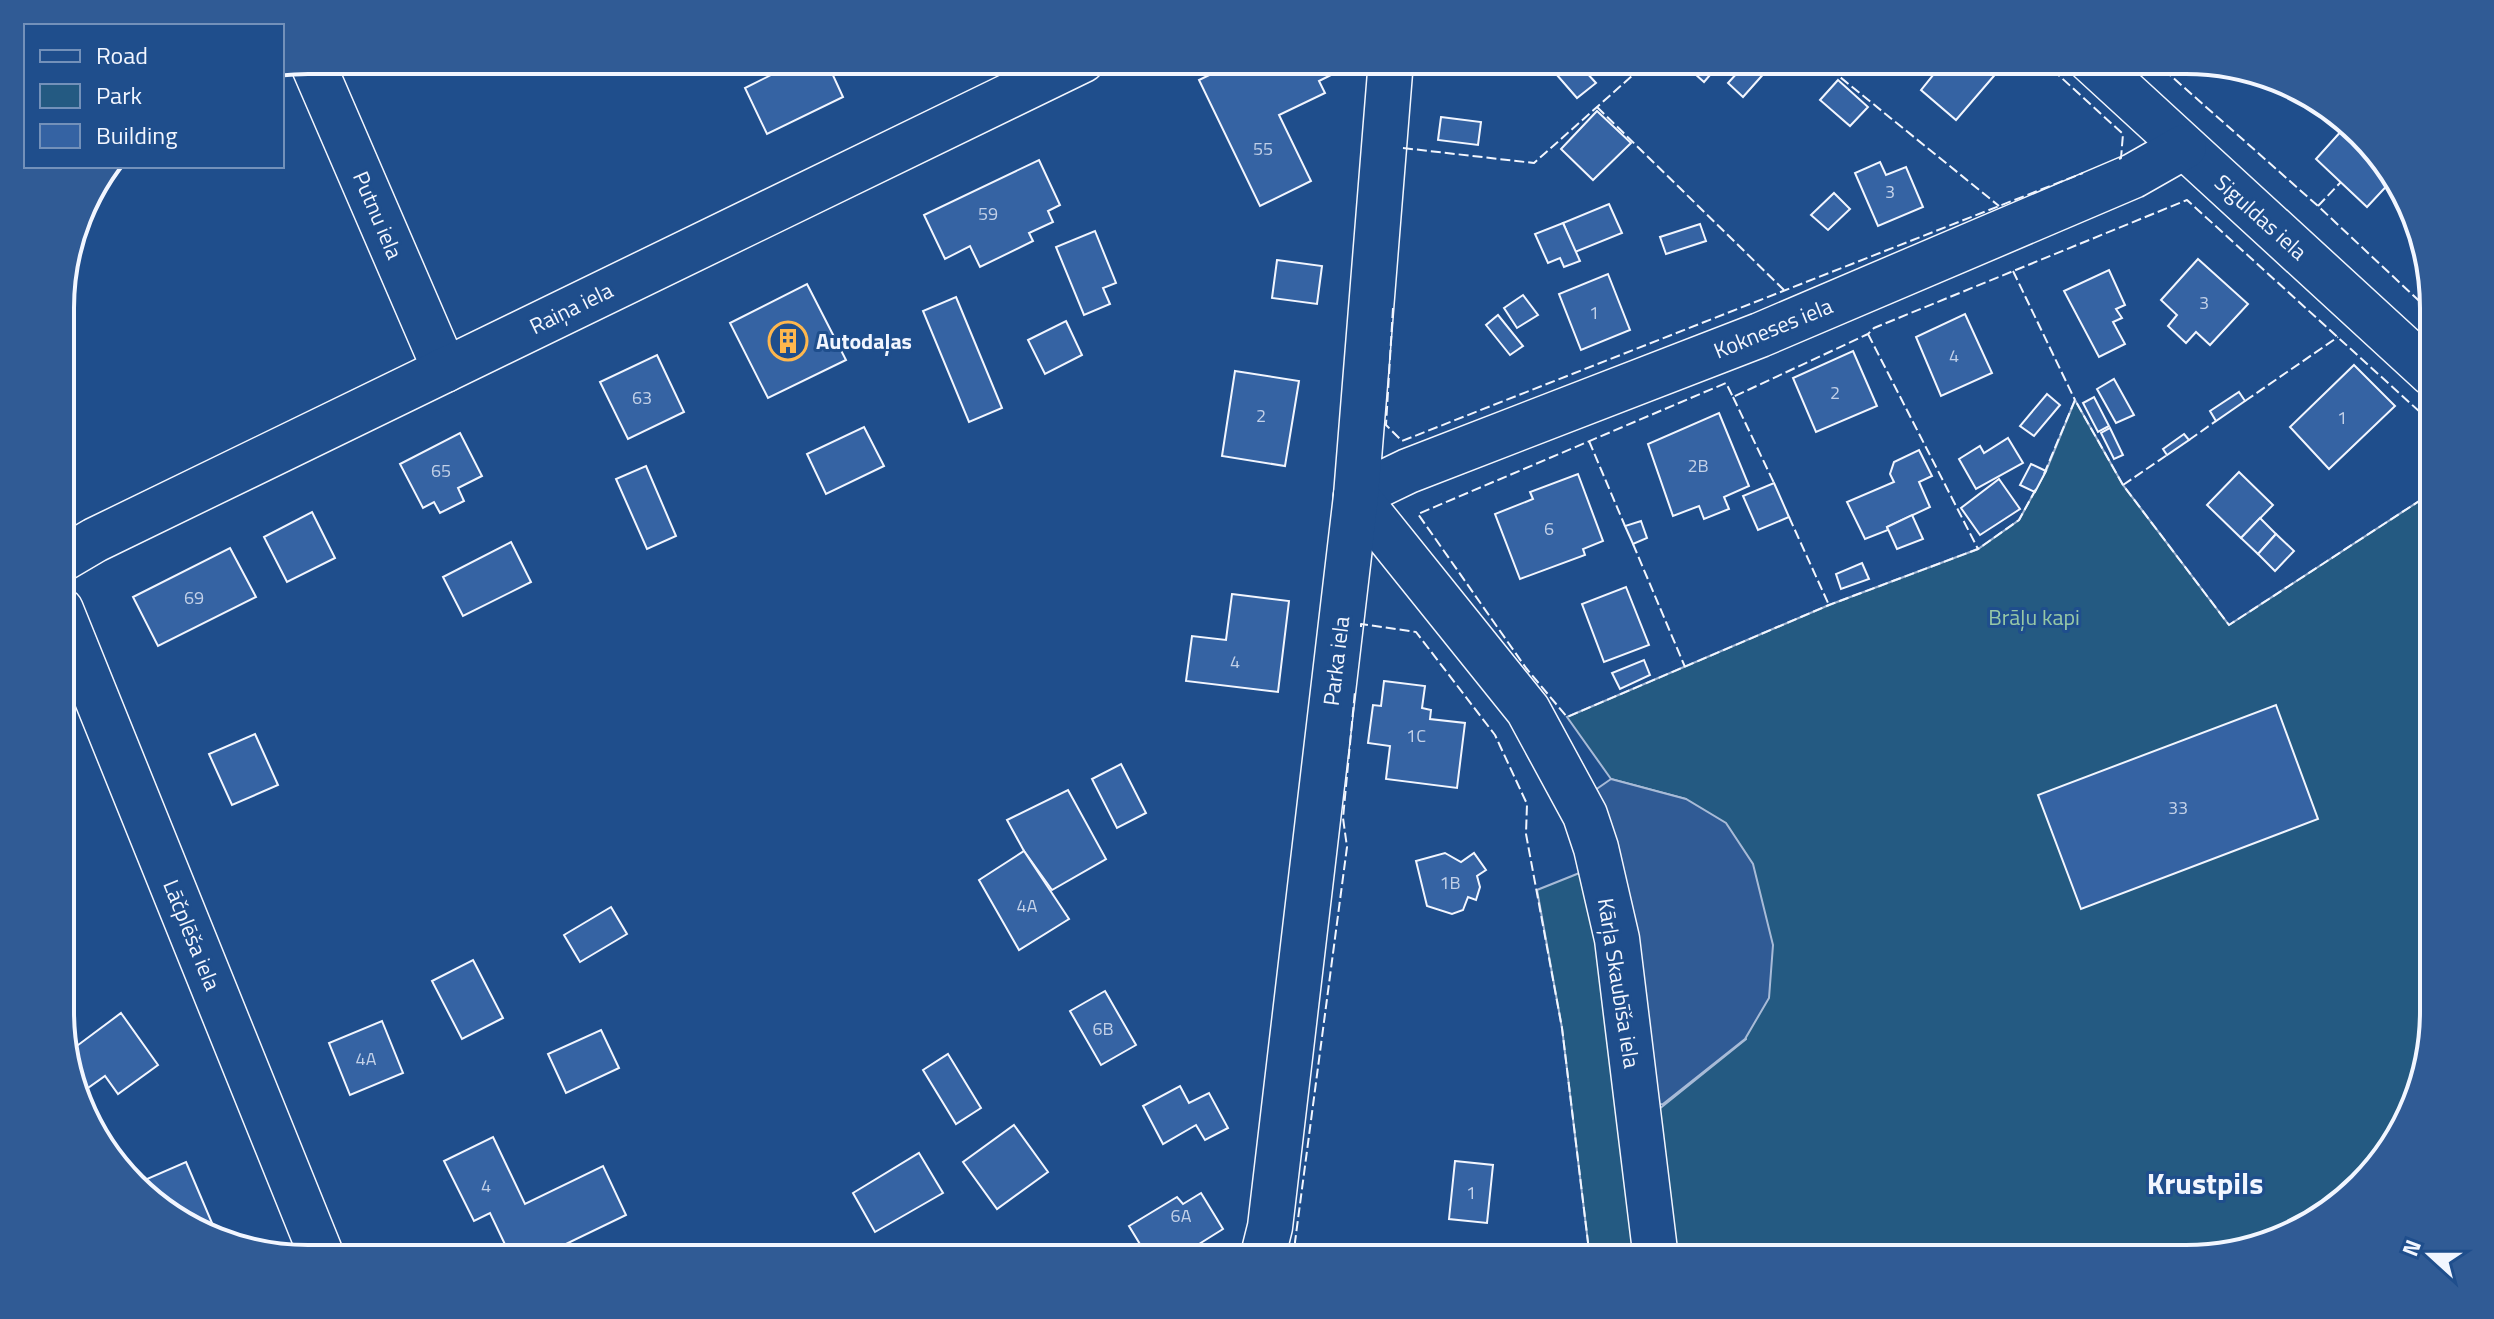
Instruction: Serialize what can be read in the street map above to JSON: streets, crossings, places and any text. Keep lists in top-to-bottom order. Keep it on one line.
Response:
{"streets":{"street":["Putnu iela","Siguldas iela","Raiņa iela","Kokneses iela","Parka iela","Lāčplēša iela","Kārļa Skaubīša iela"]},"crossings":[["Putnu iela","Raiņa iela"],["Siguldas iela","Kokneses iela"],["Kokneses iela","Parka iela"],["Kokneses iela","Kārļa Skaubīša iela"],["Parka iela","Kārļa Skaubīša iela"]],"districts":["Krustpils"],"parks":["Brāļu kapi"],"places":{"building":["Autodaļas"]},"house_numbers":["55","3","59","3","1","4","2","63","2","1","2B","65","6","69","4","1C","33","1B","4A","6B","4A","4","1","6A"],"legend":["Road","Park","Building"],"north":"left"}
